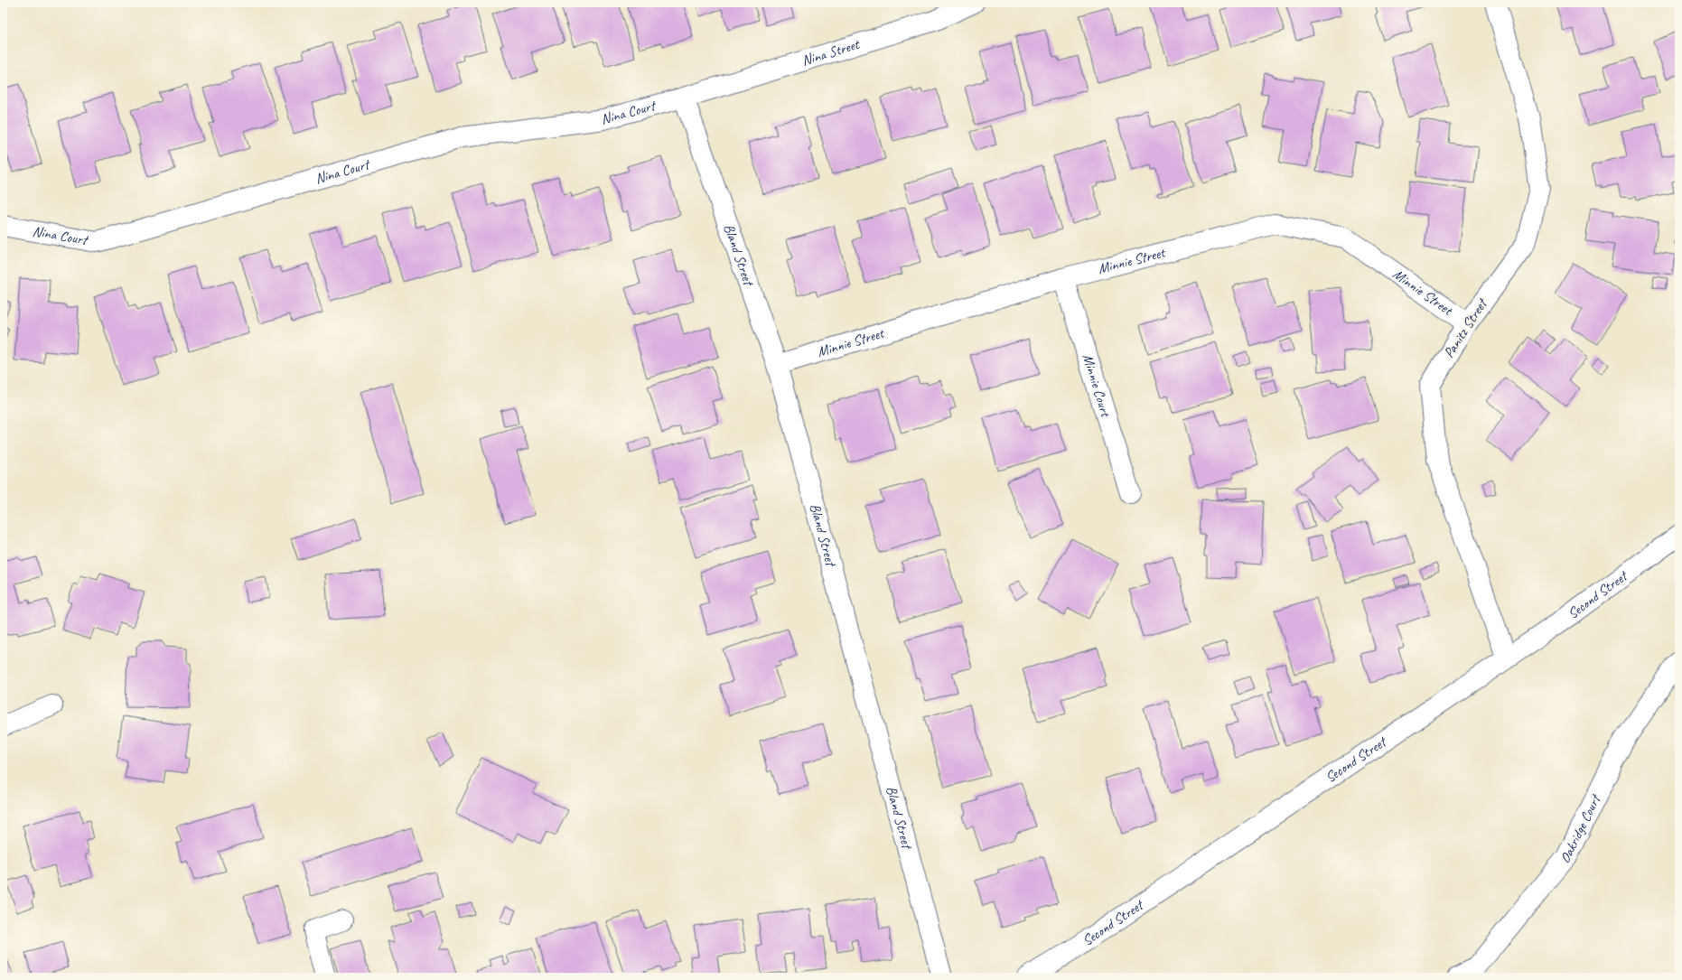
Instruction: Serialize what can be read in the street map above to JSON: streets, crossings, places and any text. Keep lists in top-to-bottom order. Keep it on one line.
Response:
{"streets":{"street":["Nina Street","Nina Court","Bland Street","Minnie Street","Panitz Street","Minnie Court","Second Street","Oakridge Court"]},"crossings":[["Nina Street","Nina Court"],["Nina Street","Bland Street"],["Nina Court","Bland Street"],["Bland Street","Minnie Street"],["Minnie Street","Panitz Street"],["Minnie Street","Minnie Court"],["Panitz Street","Second Street"]]}
